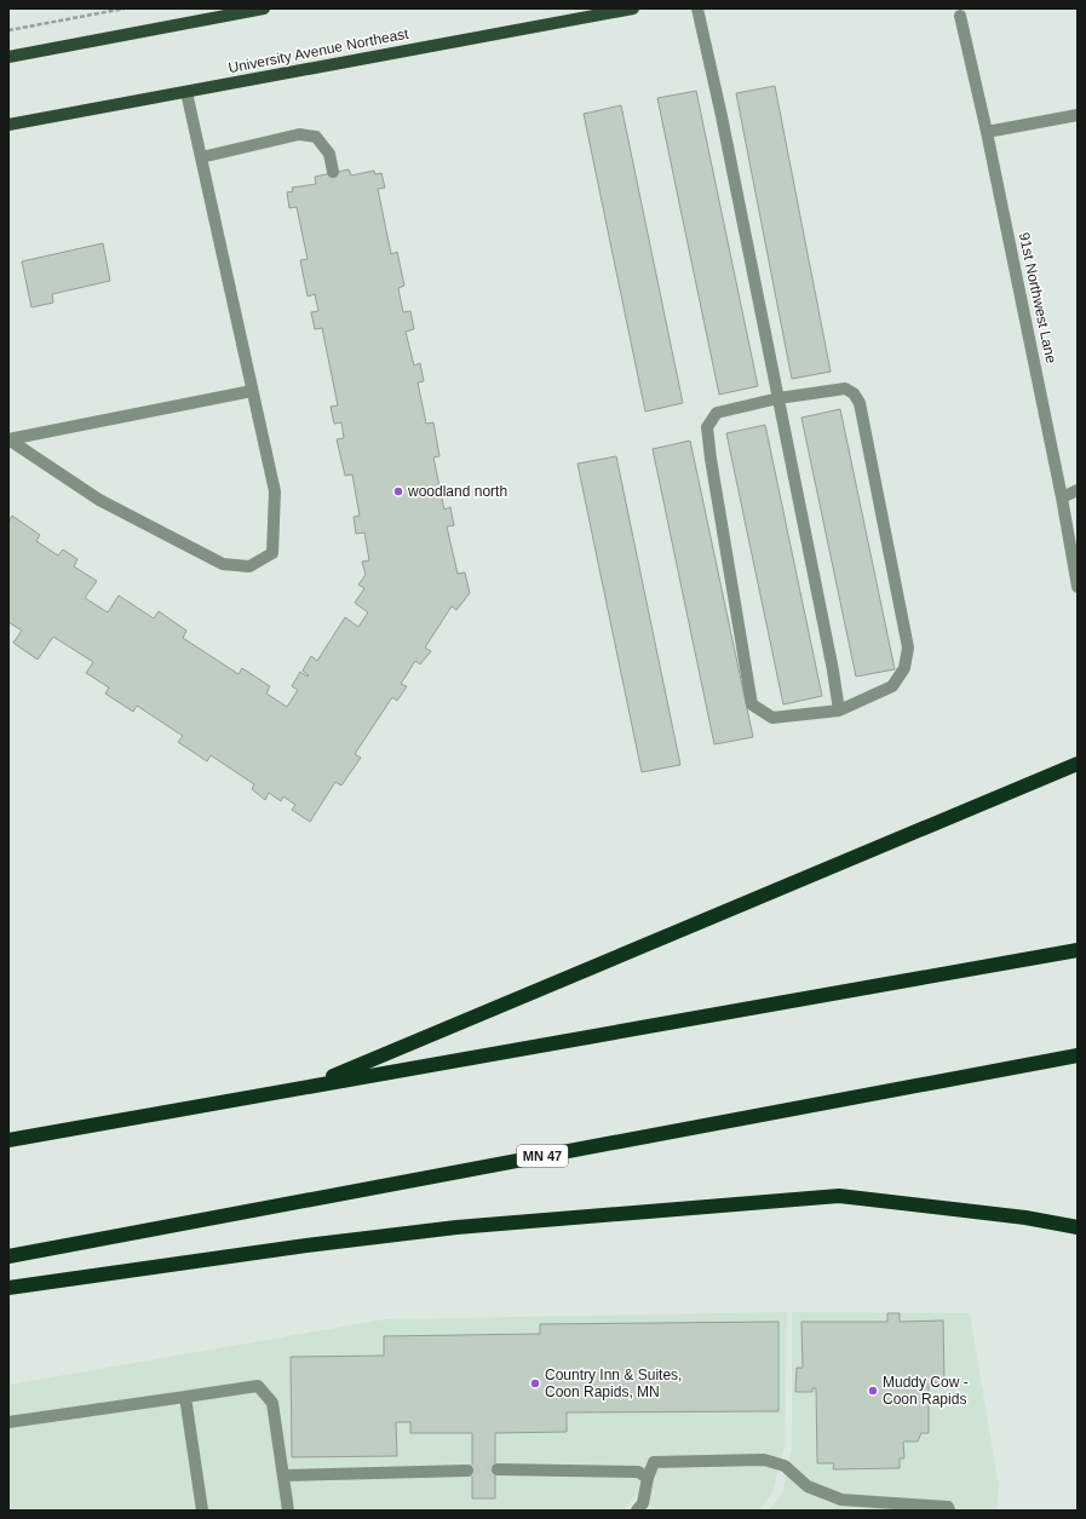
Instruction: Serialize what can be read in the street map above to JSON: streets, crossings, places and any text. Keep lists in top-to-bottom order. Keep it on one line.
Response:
{"streets":{"highway":["MN 47"],"main road":["University Avenue Northeast"],"street":["91st Northwest Lane"]},"places":["woodland north","Country Inn & Suites, Coon Rapids, MN","Muddy Cow - Coon Rapids"]}
